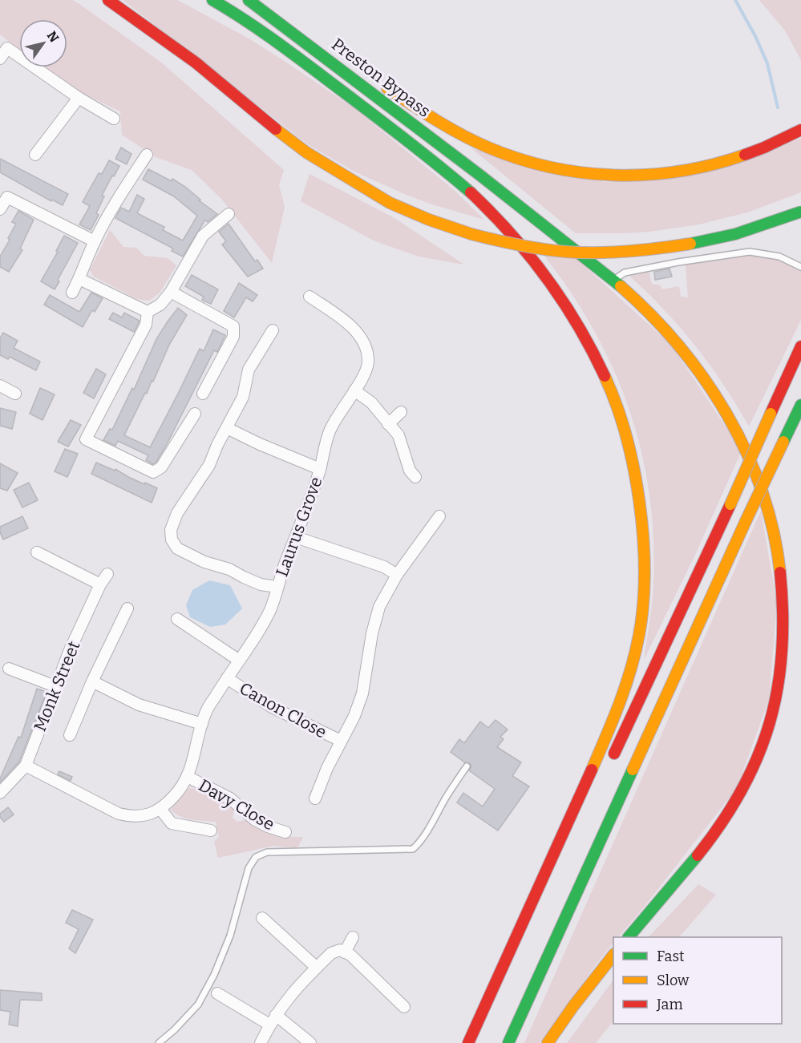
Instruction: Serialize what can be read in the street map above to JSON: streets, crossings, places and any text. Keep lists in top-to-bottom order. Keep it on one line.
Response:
{"streets":{"highway":["Preston Bypass"],"street":["Laurus Grove","Monk Street","Canon Close","Davy Close"]},"crossings":[["Laurus Grove","Monk Street"],["Laurus Grove","Canon Close"],["Laurus Grove","Davy Close"]],"legend":["Fast","Slow","Jam"],"north":"top right"}
